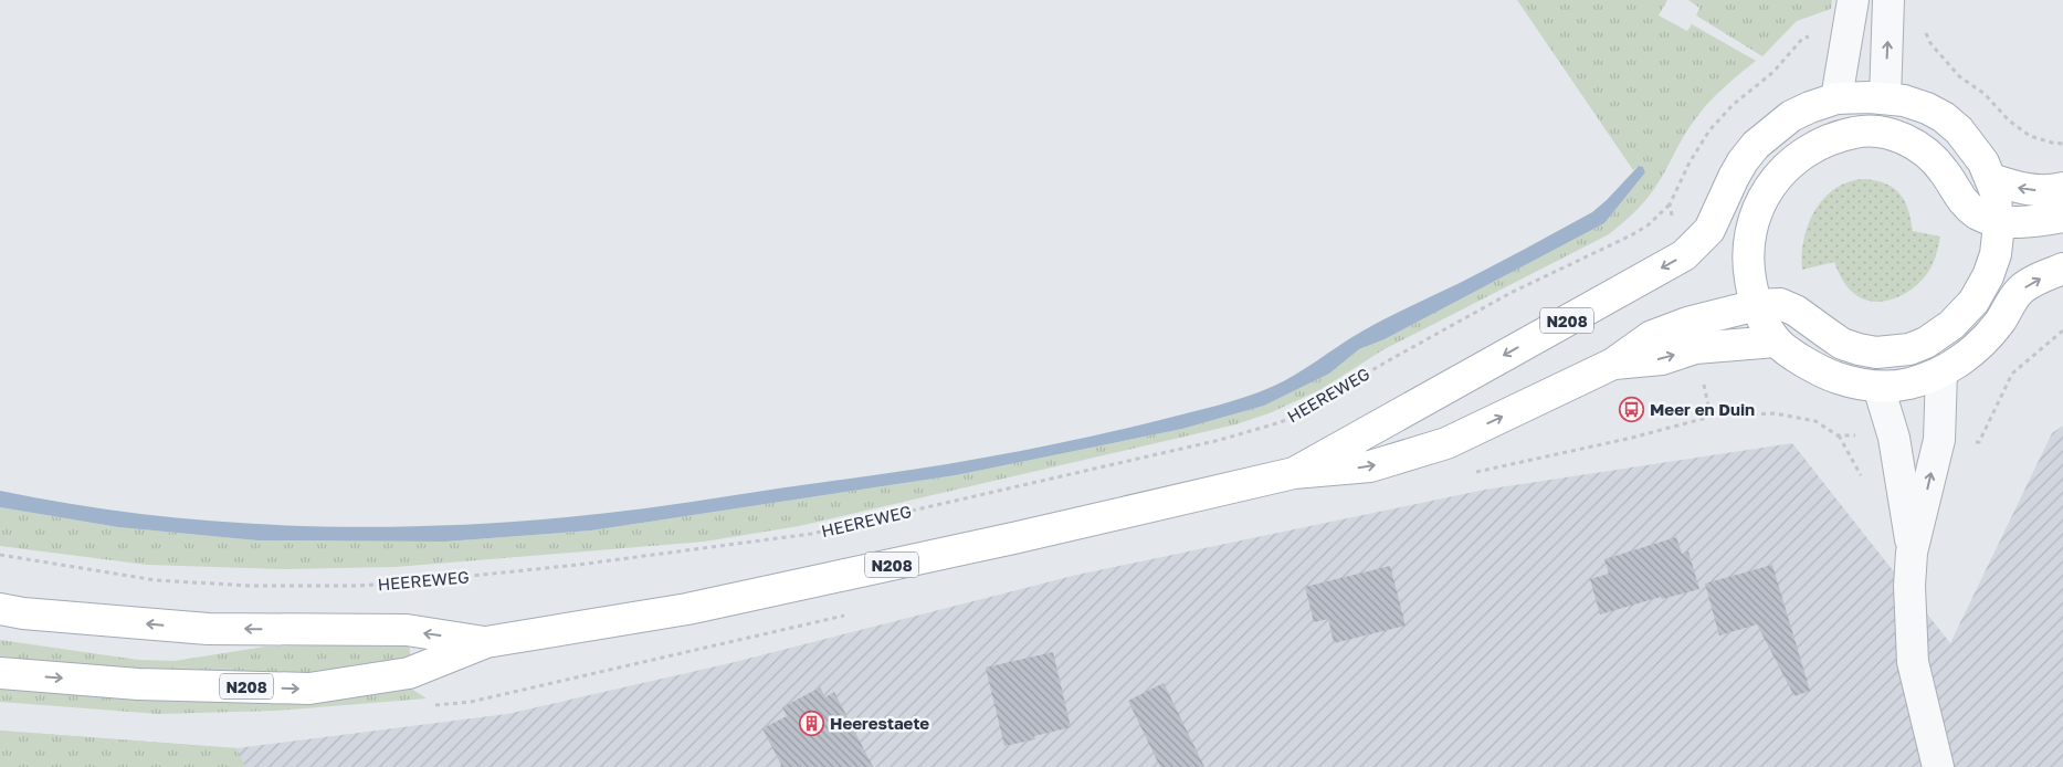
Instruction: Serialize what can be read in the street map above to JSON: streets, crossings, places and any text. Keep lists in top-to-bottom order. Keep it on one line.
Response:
{"streets":{"main road":["N208"],"path":["HEEREWEG"]},"places":{"bus stop":["Meer en Duin"],"building":["Heerestaete"]}}
